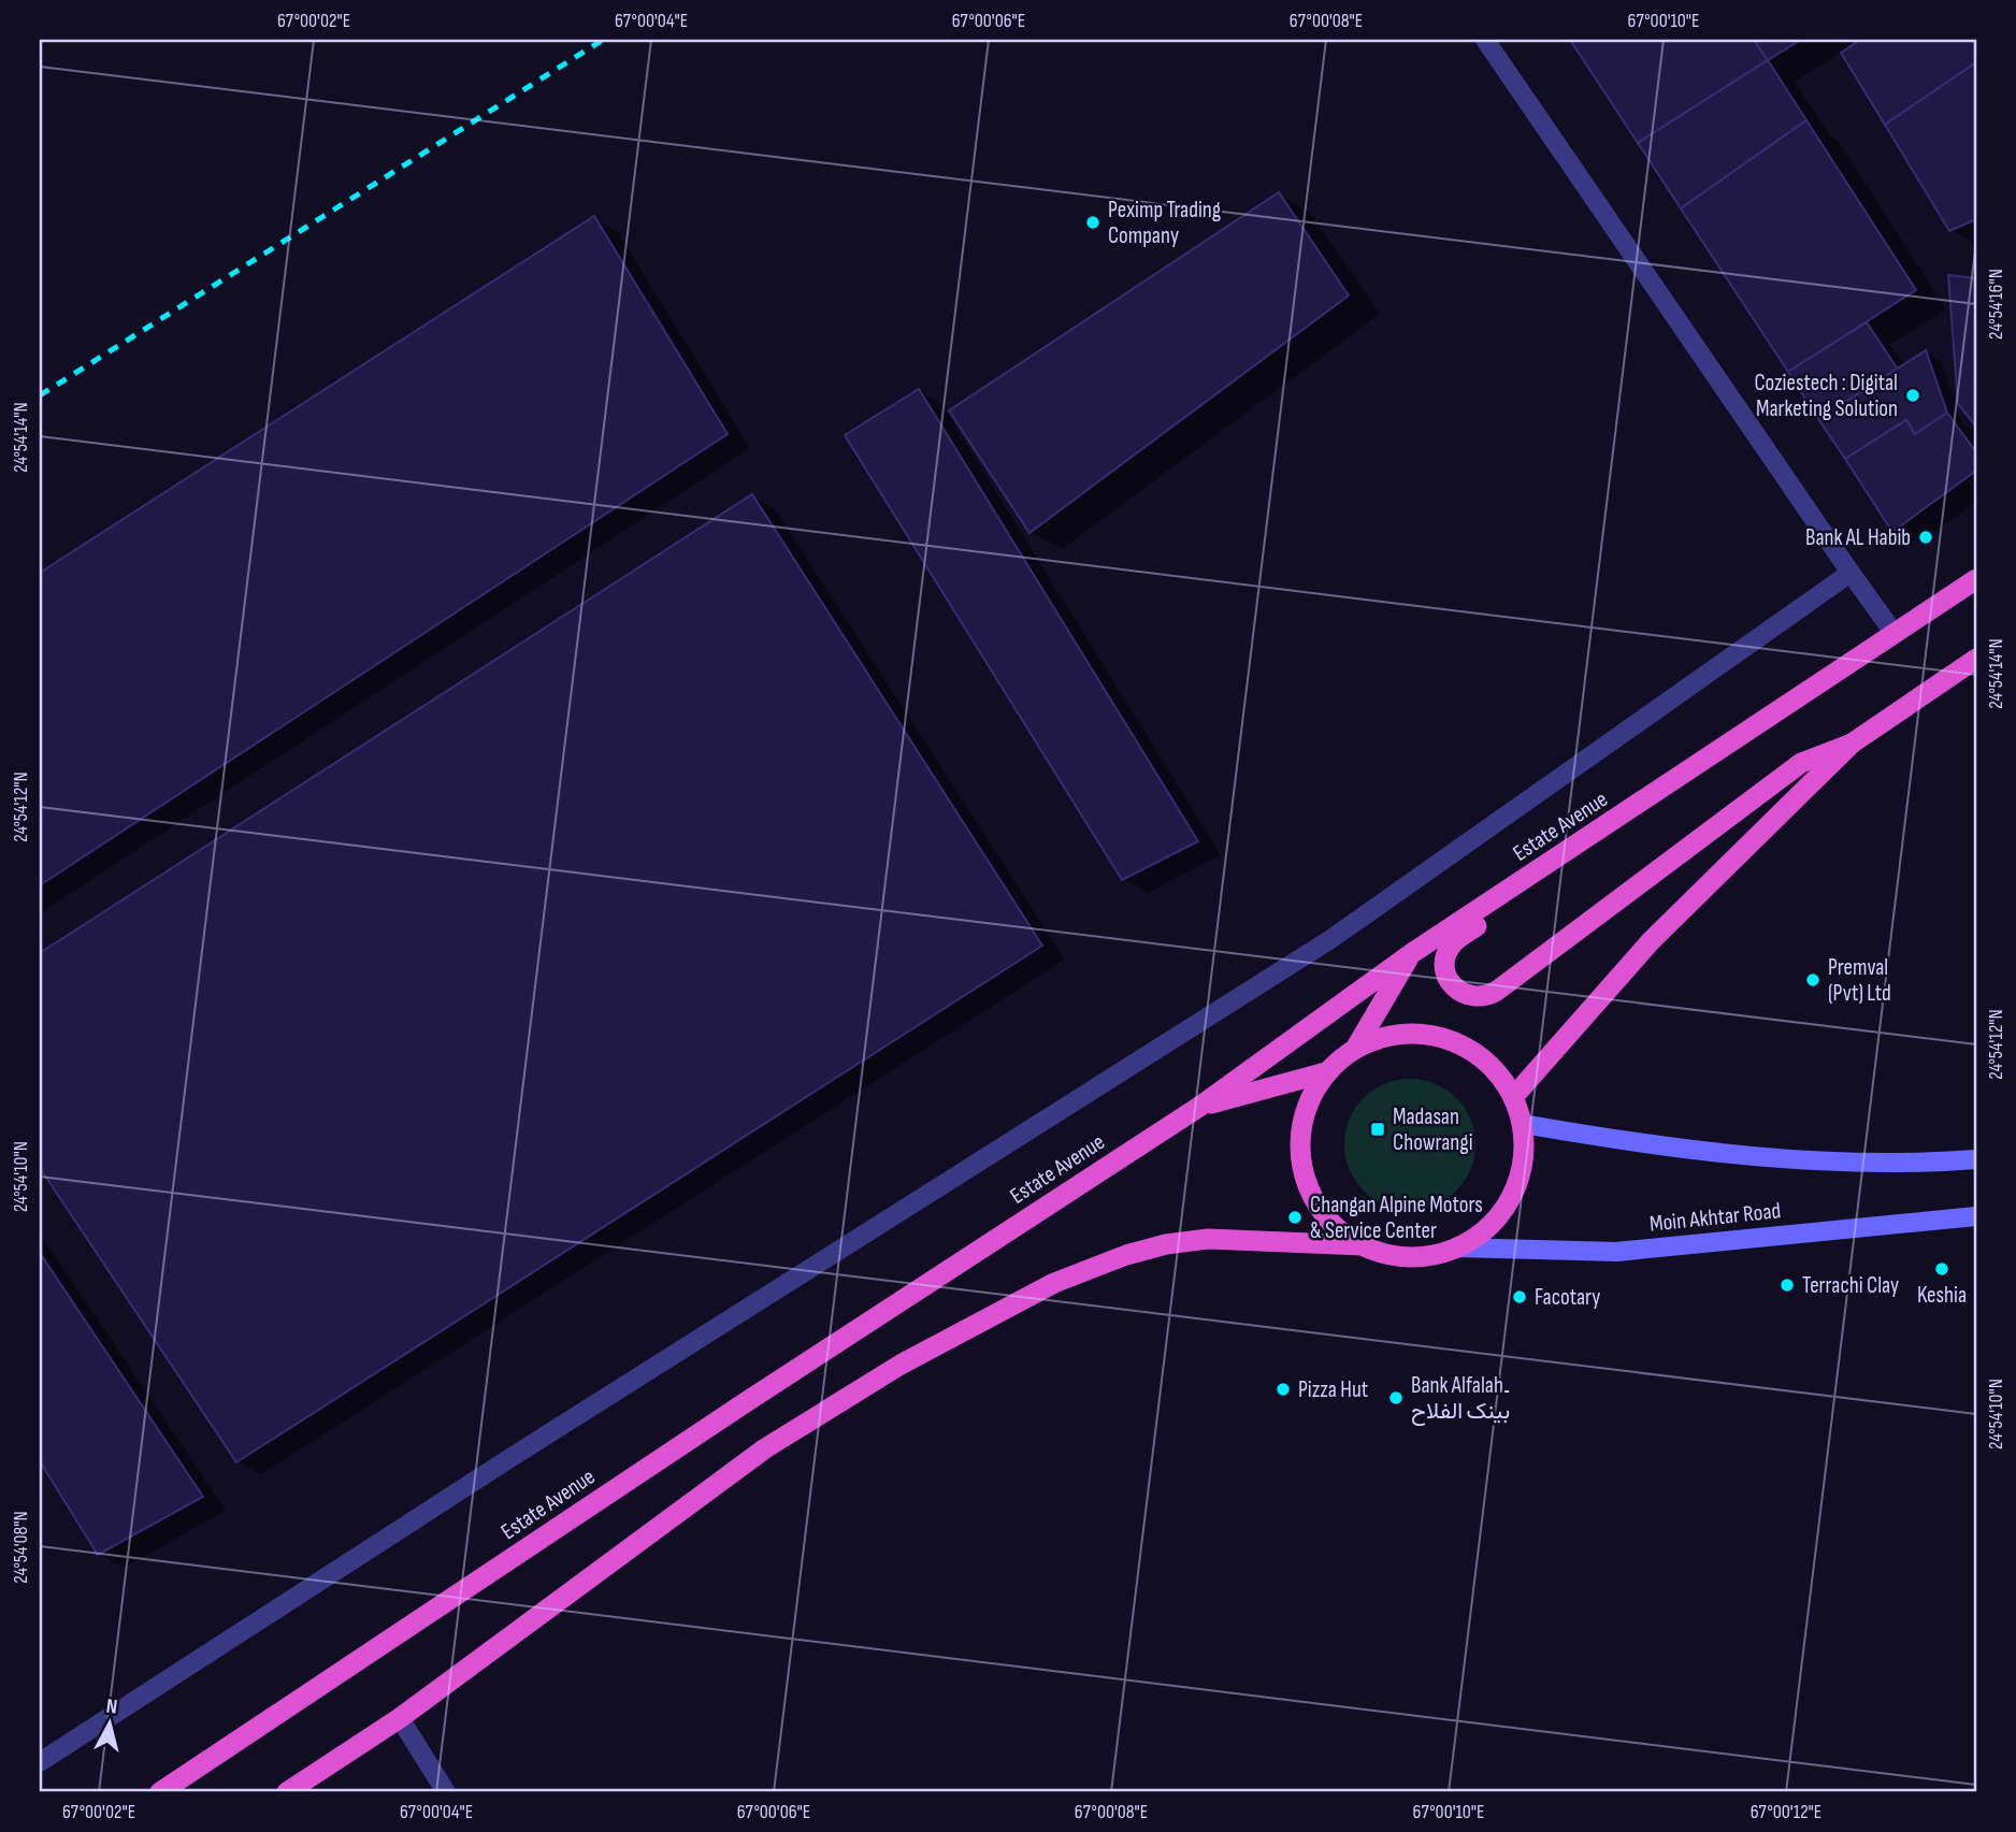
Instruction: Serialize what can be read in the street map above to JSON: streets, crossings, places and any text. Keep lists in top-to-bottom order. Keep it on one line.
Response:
{"streets":{"highway":["Estate Avenue"],"main road":["Moin Akhtar Road"]},"places":{"other":["Peximp Trading Company","Coziestech : Digital Marketing Solution","Bank AL Habib","Premval (Pvt) Ltd","Changan Alpine Motors & Service Center","Keshia","Terrachi Clay","Facotary","Pizza Hut","Bank Alfalah۔ بینک الفلاح"],"transit":["Madasan Chowrangi"]},"north":"top","coordinates":["67°00'02\"E","67°00'04\"E","67°00'06\"E","67°00'08\"E","67°00'10\"E","24°54'16\"N","24°54'14\"N","24°54'12\"N","24°54'10\"N","24°54'08\"N","67°00'12\"E"]}
